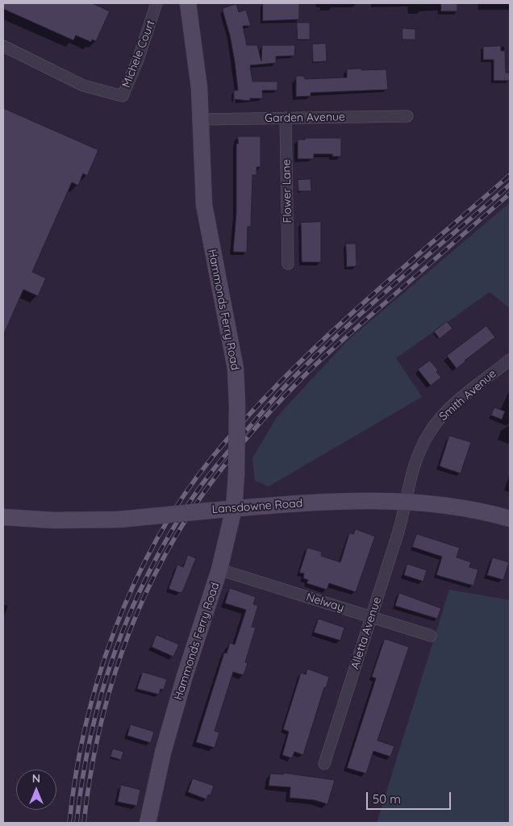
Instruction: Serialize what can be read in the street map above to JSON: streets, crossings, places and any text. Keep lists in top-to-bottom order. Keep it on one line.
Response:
{"streets":{"street":["Michele Court","Garden Avenue","Flower Lane","Hammonds Ferry Road","Smith Avenue","Lansdowne Road","Nelway","Alletta Avenue"]},"crossings":[["Garden Avenue","Flower Lane"],["Garden Avenue","Hammonds Ferry Road"],["Hammonds Ferry Road","Lansdowne Road"],["Hammonds Ferry Road","Nelway"],["Smith Avenue","Lansdowne Road"],["Smith Avenue","Alletta Avenue"],["Lansdowne Road","Alletta Avenue"],["Nelway","Alletta Avenue"]],"scale_bar":"50 m","north":"top"}
